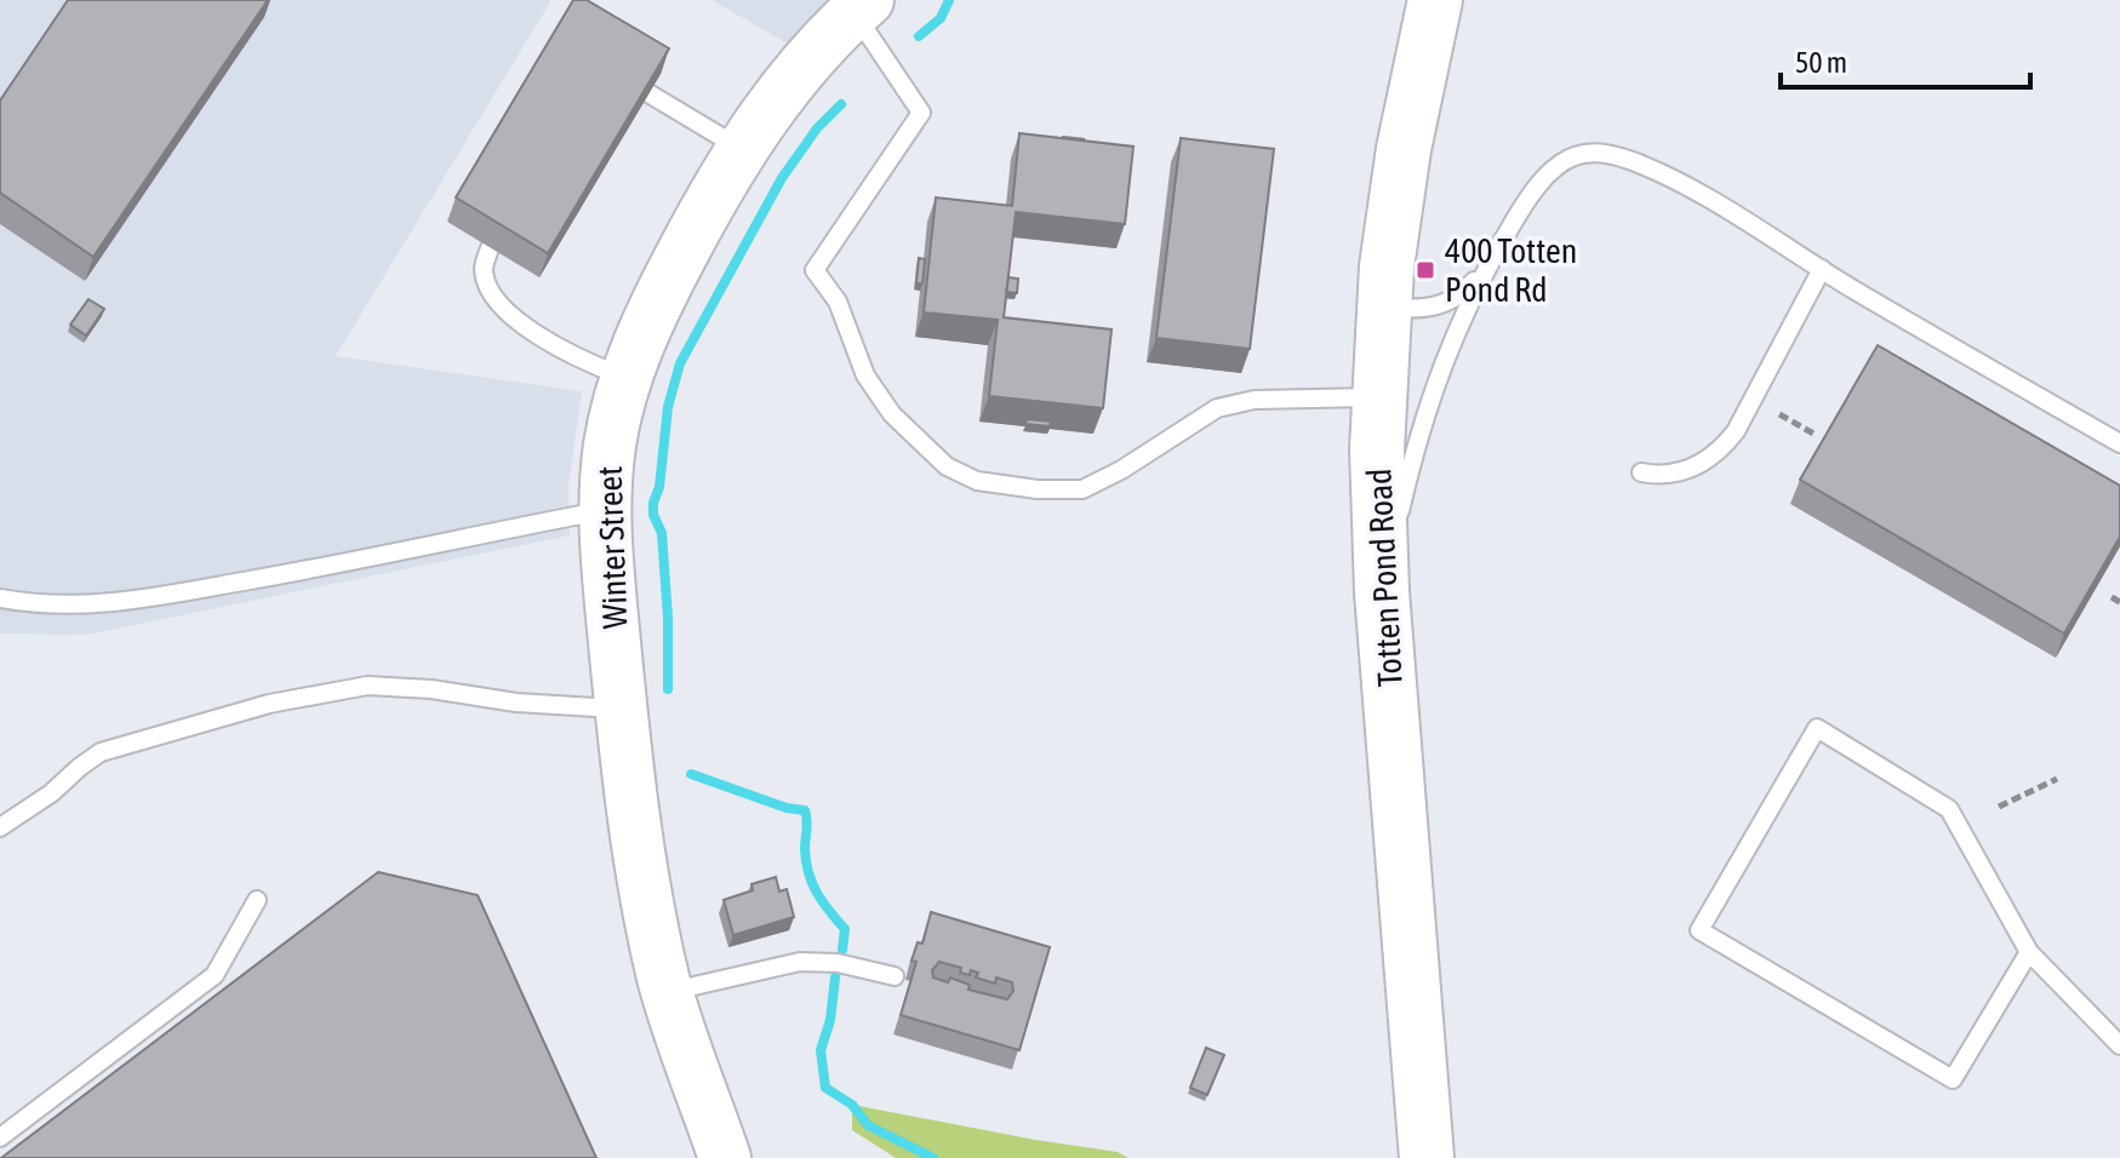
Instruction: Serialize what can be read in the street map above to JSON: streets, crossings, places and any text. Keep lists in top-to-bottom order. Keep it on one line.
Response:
{"streets":{"main road":["Totten Pond Road"],"street":["Winter Street"]},"places":{"transit":["400 Totten Pond Rd"]},"scale_bar":"50 m"}
